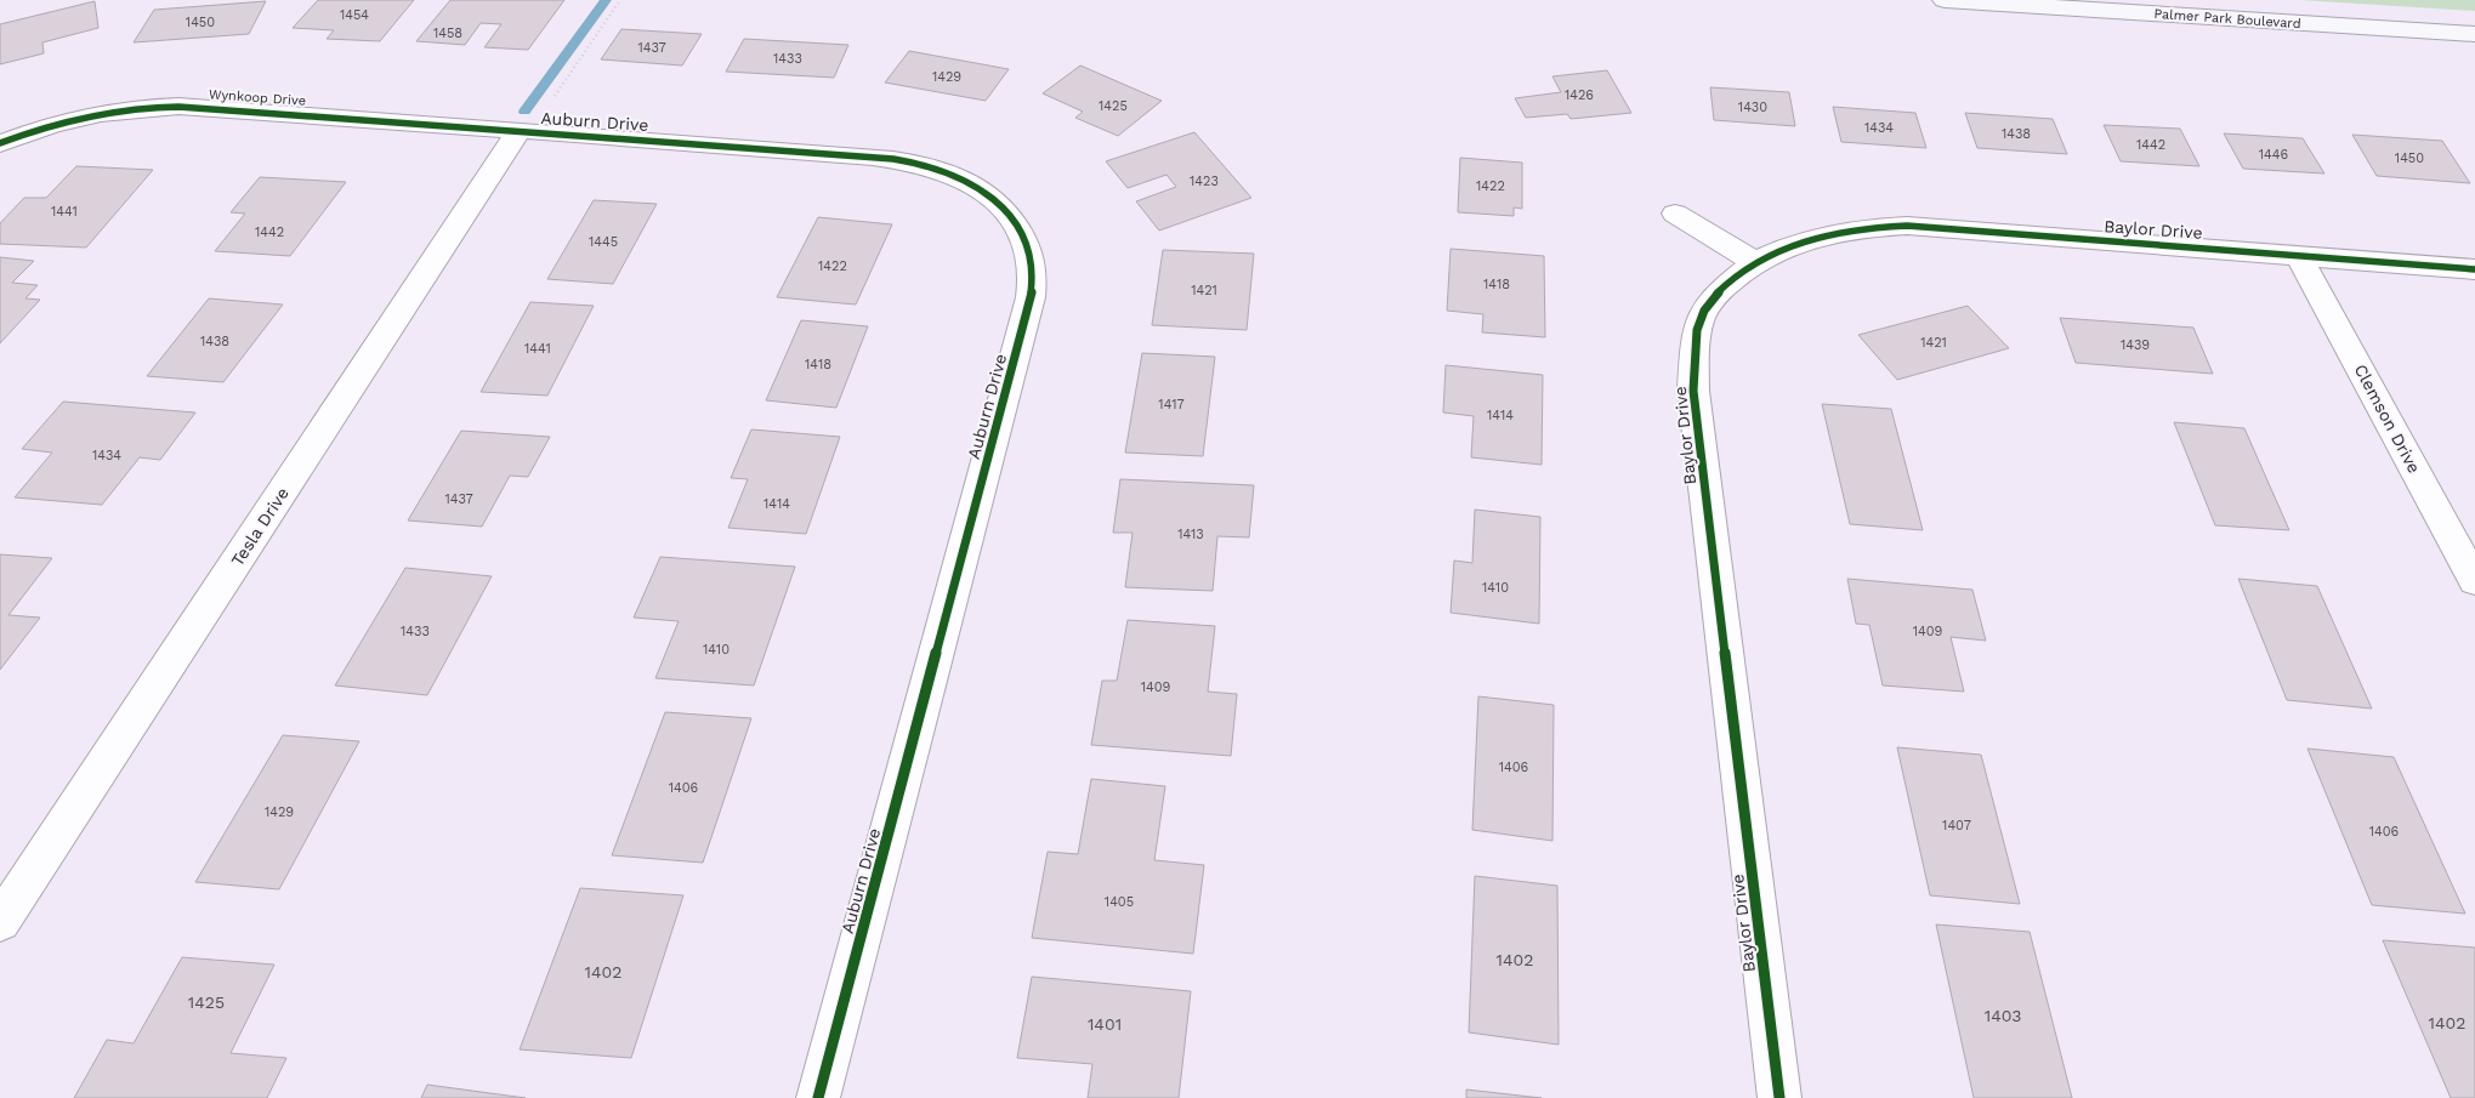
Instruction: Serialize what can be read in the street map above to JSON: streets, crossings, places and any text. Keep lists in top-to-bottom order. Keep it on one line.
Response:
{"streets":{"main road":["Palmer Park Boulevard"],"street":["Wynkoop Drive","Auburn Drive","Baylor Drive","Clemson Drive","Tesla Drive"]},"crossings":[["Wynkoop Drive","Auburn Drive"],["Wynkoop Drive","Tesla Drive"],["Auburn Drive","Tesla Drive"],["Baylor Drive","Clemson Drive"]],"house_numbers":["1454","1450","1458","1437","1433","1429","1426","1425","1430","1434","1438","1442","1446","1450","1423","1422","1441","1442","1445","1422","1418","1421","1438","1421","1439","1441","1418","1417","1414","1434","1437","1414","1413","1410","1433","1409","1410","1409","1406","1406","1429","1407","1406","1405","1402","1402","1425","1403","1402","1401"]}
